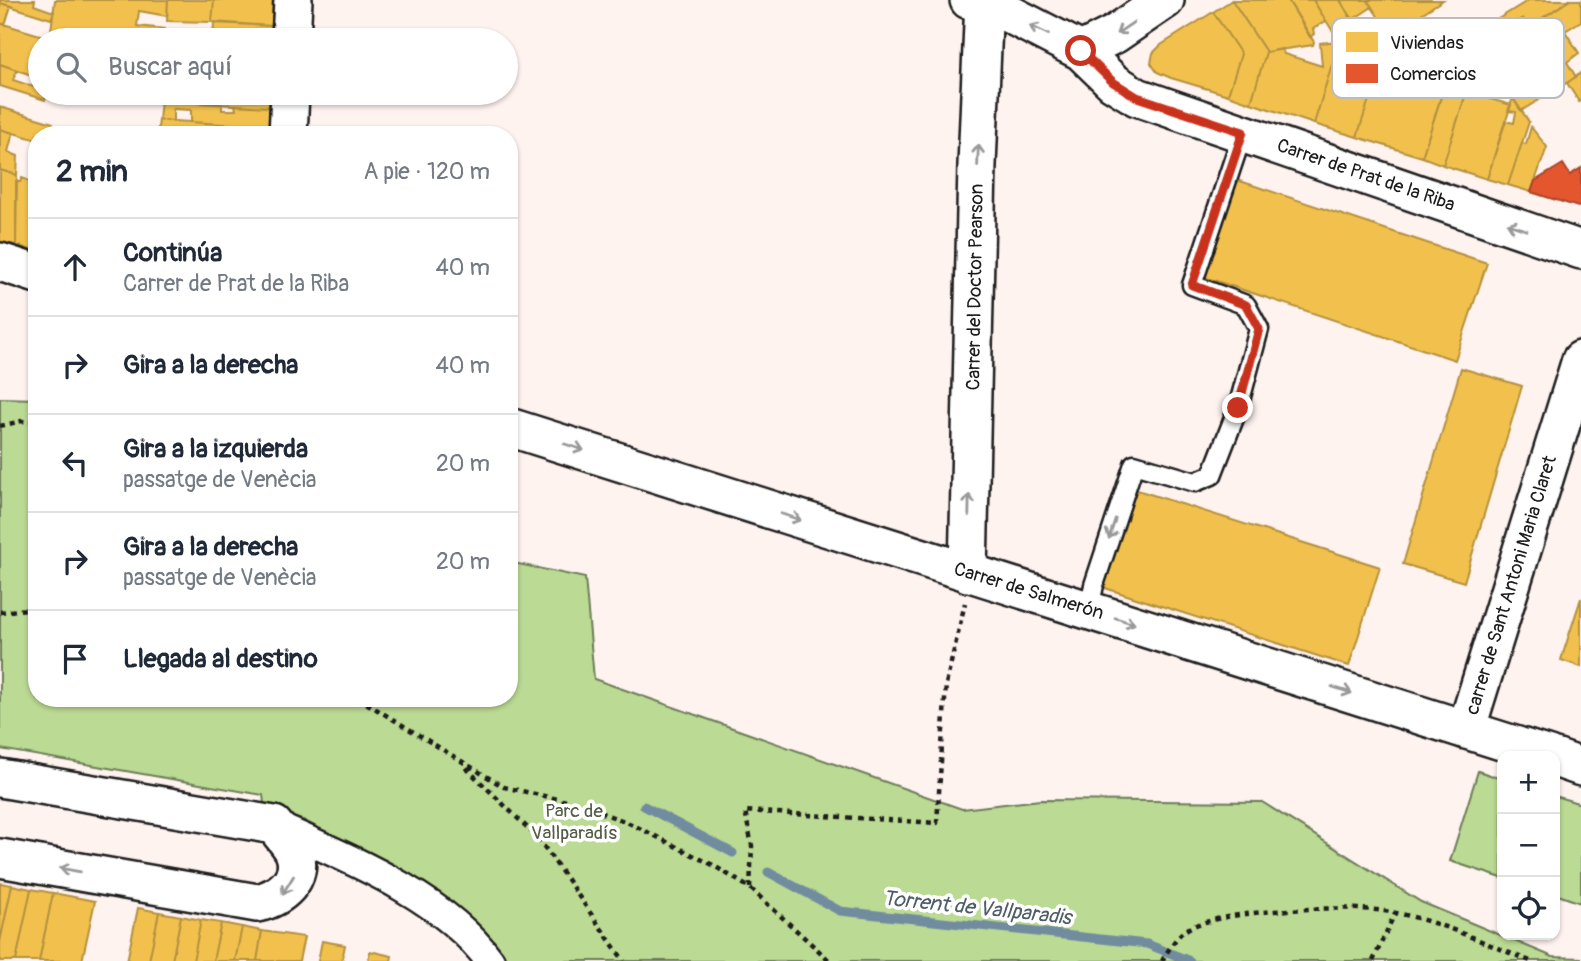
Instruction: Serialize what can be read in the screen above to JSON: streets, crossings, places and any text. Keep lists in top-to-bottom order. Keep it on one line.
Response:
{"streets":{"street":["Carrer de Prat de la Riba","Carrer del Doctor Pearson","carrer de Sant Antoni Maria Claret","Carrer de Salmerón"]},"crossings":[["Carrer de Prat de la Riba","Carrer del Doctor Pearson"],["Carrer del Doctor Pearson","Carrer de Salmerón"],["carrer de Sant Antoni Maria Claret","Carrer de Salmerón"]],"one_way":["Carrer de Prat de la Riba","Carrer del Doctor Pearson","Carrer de Salmerón"],"water":["Torrent de Vallparadis"],"parks":["Parc de Vallparadís"],"legend":["Viviendas","Comercios"],"page":{"search":"Buscar aquí","heading":["2 min","A pie · 120 m"],"list":[["Continúa","Carrer de Prat de la Riba","40 m"],["Gira a la derecha","40 m"],["Gira a la izquierda","passatge de Venècia","20 m"],["Gira a la derecha","passatge de Venècia","20 m"],"Llegada al destino"],"map_buttons":["+","−"]}}
